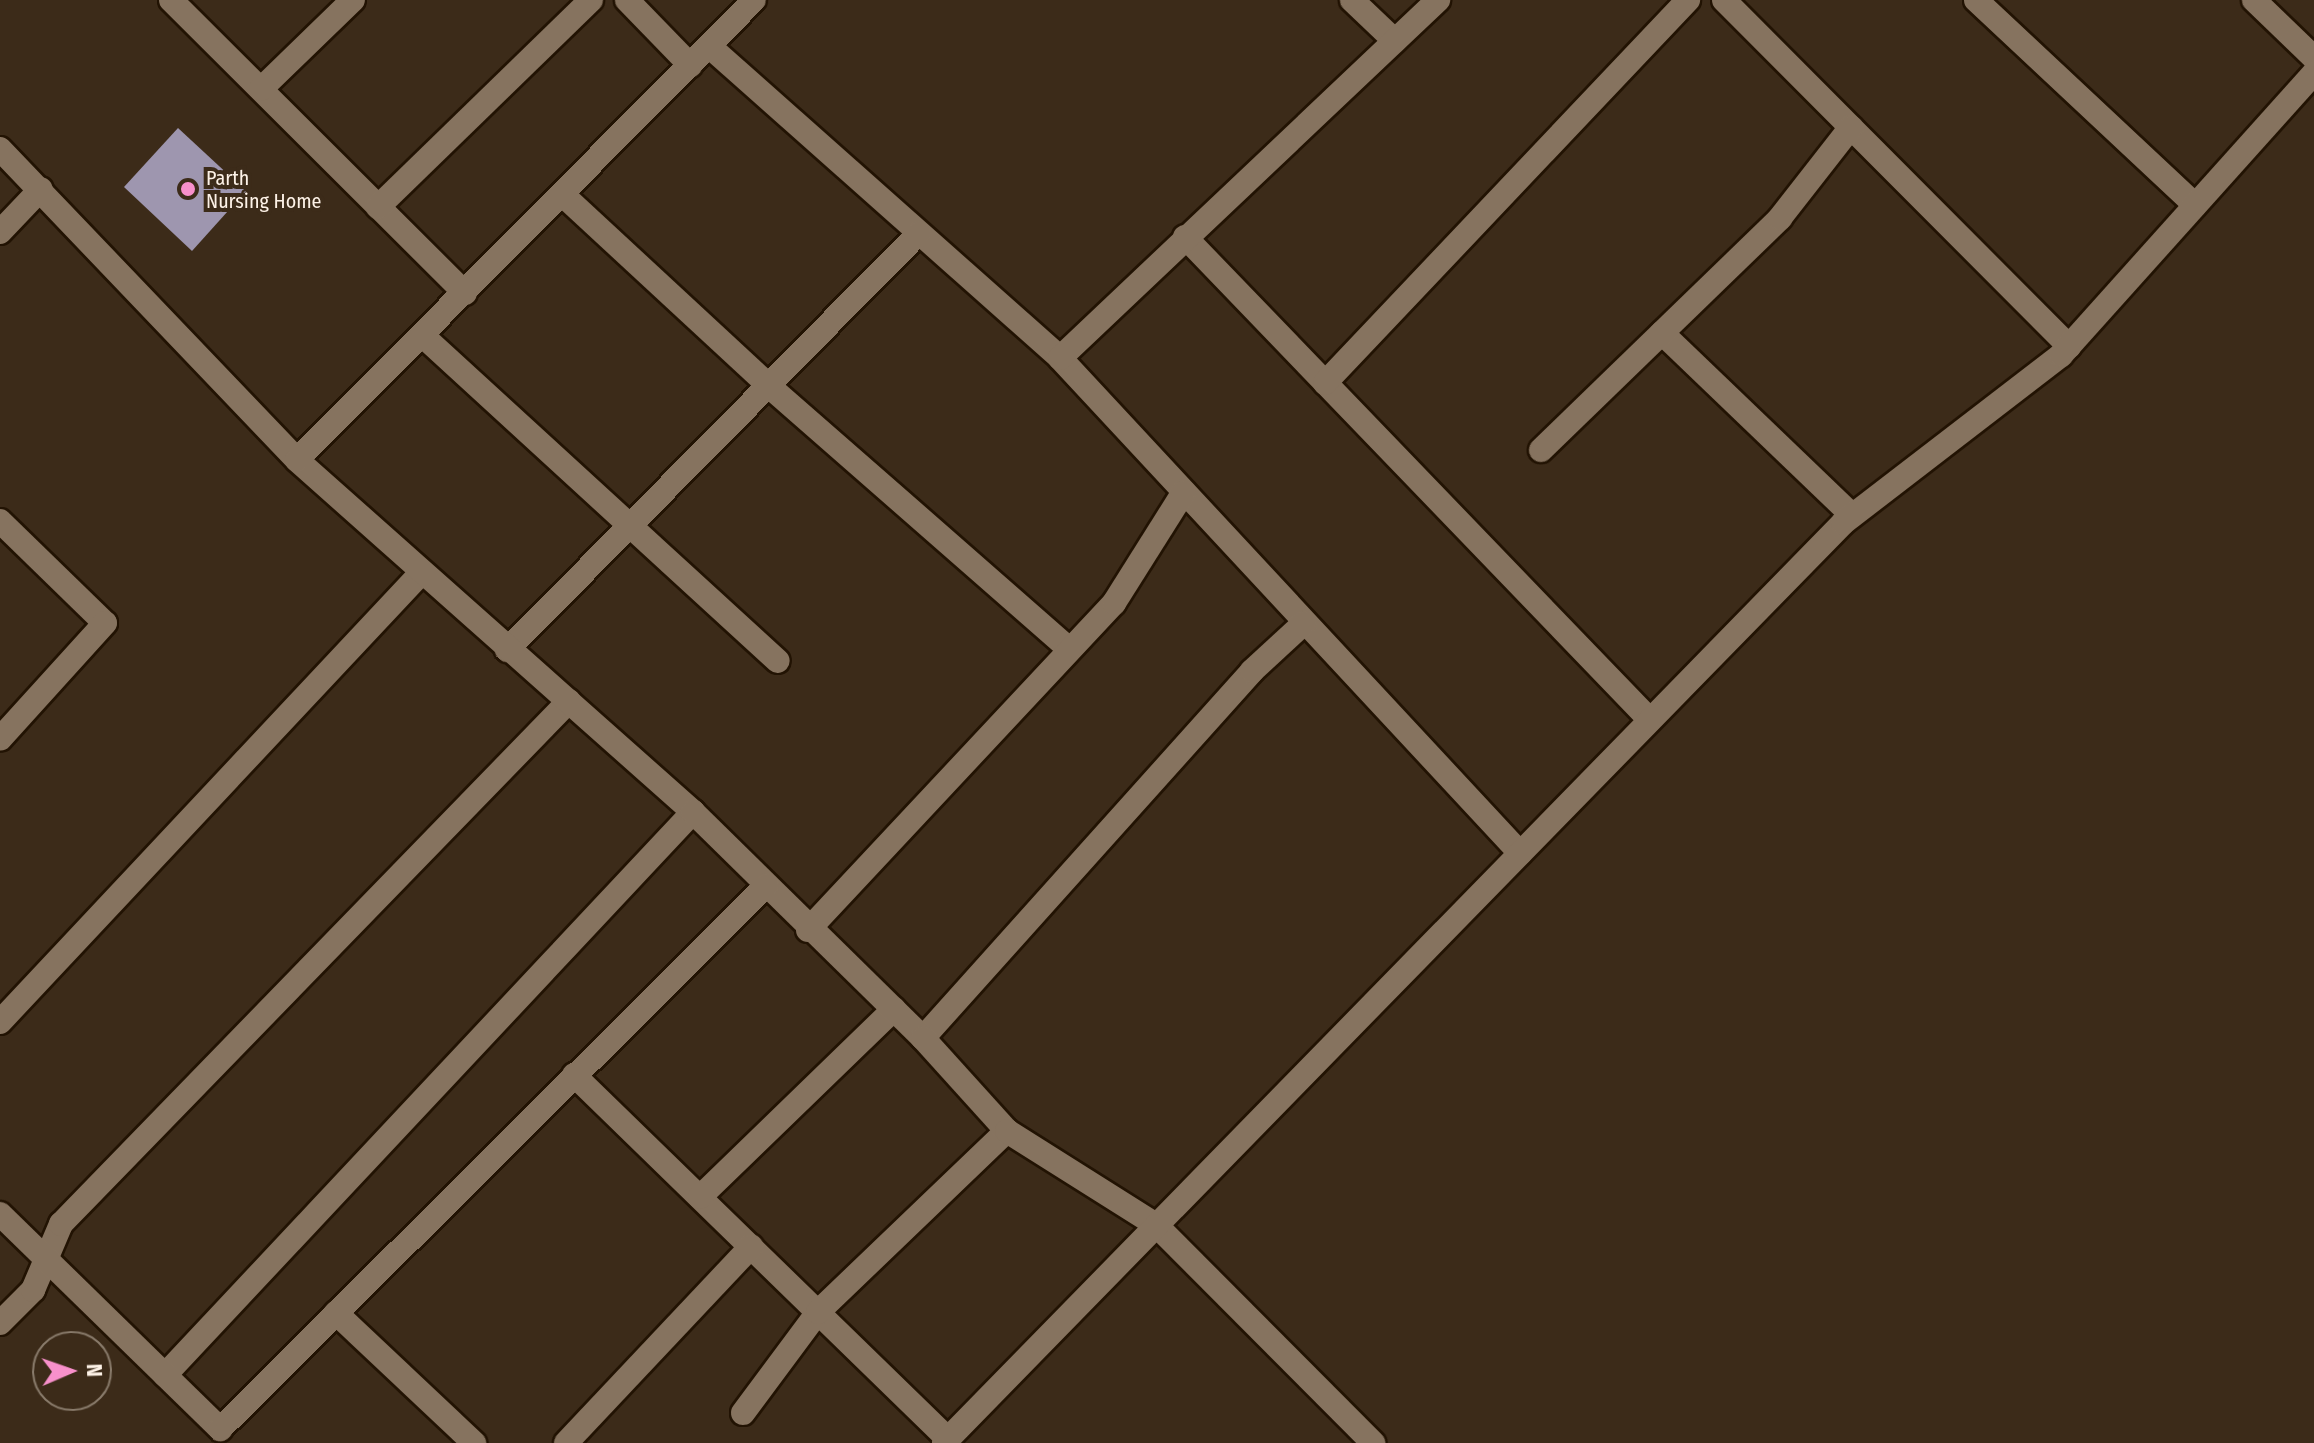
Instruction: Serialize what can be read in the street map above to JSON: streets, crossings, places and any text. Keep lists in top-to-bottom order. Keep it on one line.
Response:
{"places":["Parth Nursing Home"],"north":"right"}
